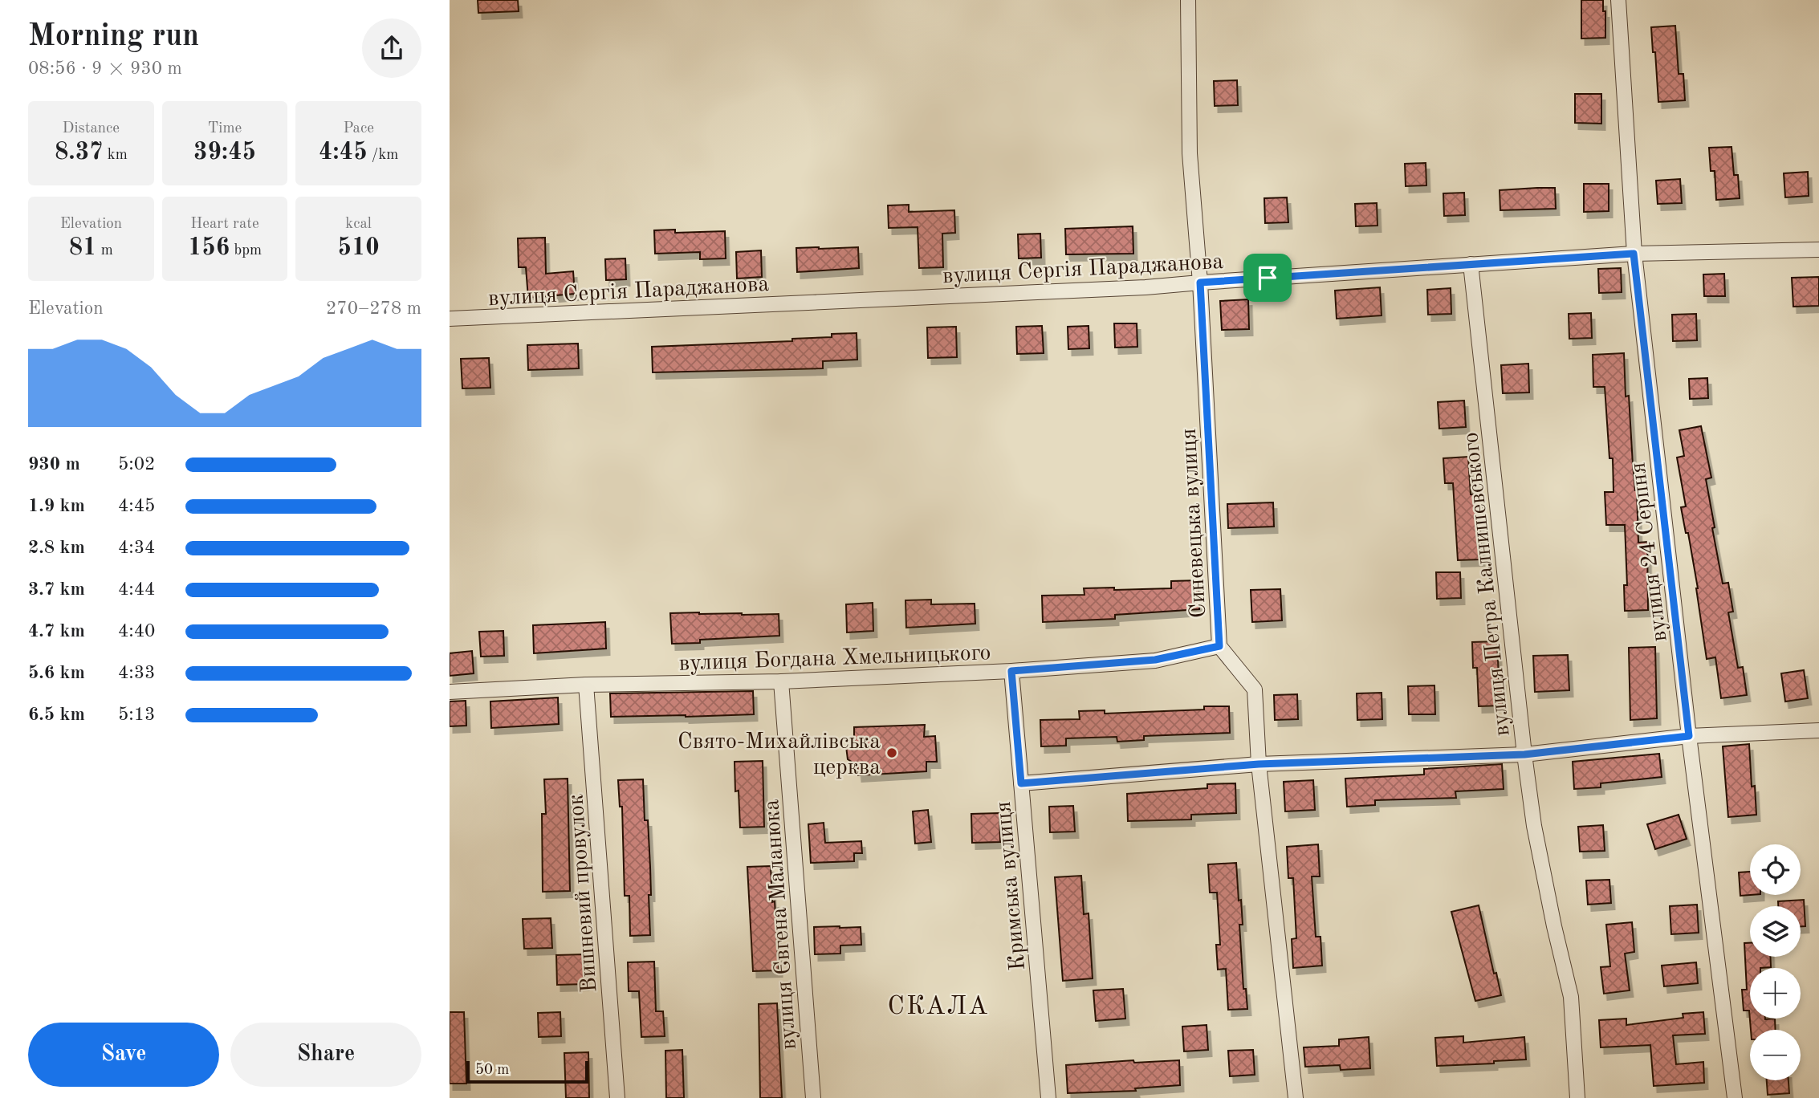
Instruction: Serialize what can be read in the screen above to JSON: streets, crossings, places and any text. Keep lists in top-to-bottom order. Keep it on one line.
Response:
{"streets":{"street":["вулиця Сергія Параджанова","Синевецька вулиця","вулиця 24 Серпня","вулиця Петра Калнишевського","вулиця Богдана Хмельницького","Кримська вулиця","Вишневий провулок","вулиця Євгена Маланюка"]},"crossings":[["вулиця Сергія Параджанова","Синевецька вулиця"],["вулиця Сергія Параджанова","вулиця 24 Серпня"],["вулиця Сергія Параджанова","вулиця Петра Калнишевського"],["Синевецька вулиця","вулиця Богдана Хмельницького"],["вулиця Богдана Хмельницького","Кримська вулиця"],["вулиця Богдана Хмельницького","Вишневий провулок"],["вулиця Богдана Хмельницького","вулиця Євгена Маланюка"]],"districts":["СКАЛА"],"places":["Свято-Михайлівська церква"],"scale_bar":"50 m","page":{"heading":["Morning run","08:56 · 9 × 930 m"],"stats":[["Distance","8.37 km"],["Time","39:45"],["Pace","4:45 /km"],["Elevation","81 m"],["Heart rate","156 bpm"],["kcal","510"]],"chart":["Elevation","270–278 m"],"list":[{"name":"930 m","note":"5:02"},{"name":"1.9 km","note":"4:45"},{"name":"2.8 km","note":"4:34"},{"name":"3.7 km","note":"4:44"},{"name":"4.7 km","note":"4:40"},{"name":"5.6 km","note":"4:33"},{"name":"6.5 km","note":"5:13"}],"map_buttons":["+","−"],"buttons":["Save","Share"],"scale":"50 m"}}
